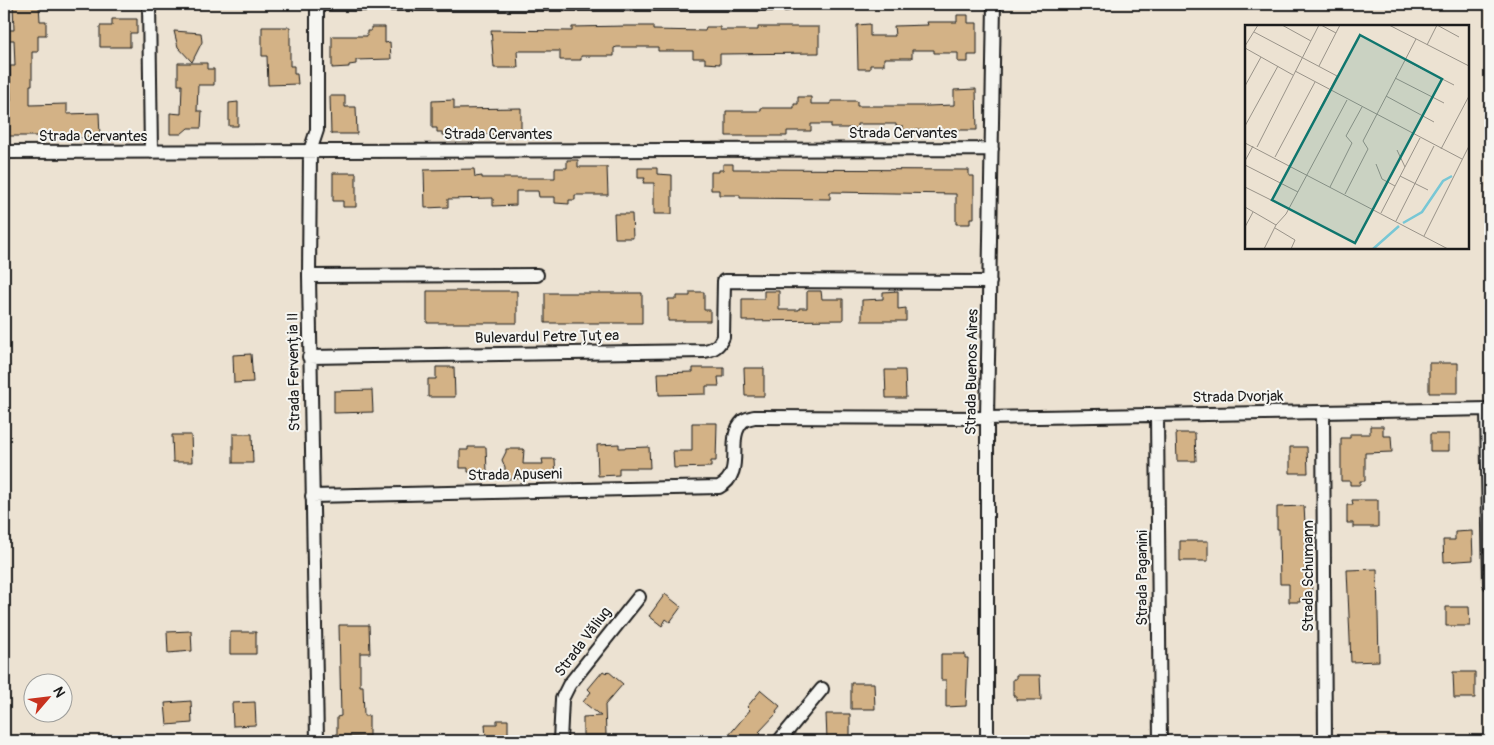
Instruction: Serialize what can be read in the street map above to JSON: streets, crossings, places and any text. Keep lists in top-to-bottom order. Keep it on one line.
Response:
{"streets":{"street":["Strada Cervantes","Bulevardul Petre Țuțea","Strada Fervenția II","Strada Buenos Aires","Strada Dvorjak","Strada Apuseni","Strada Schumann","Strada Paganini","Strada Văliug"]},"crossings":[["Strada Cervantes","Strada Fervenția II"],["Strada Cervantes","Strada Buenos Aires"],["Bulevardul Petre Țuțea","Strada Fervenția II"],["Bulevardul Petre Țuțea","Strada Buenos Aires"],["Strada Fervenția II","Strada Apuseni"],["Strada Buenos Aires","Strada Dvorjak"],["Strada Dvorjak","Strada Apuseni"],["Strada Dvorjak","Strada Schumann"],["Strada Dvorjak","Strada Paganini"]],"north":"top right"}
